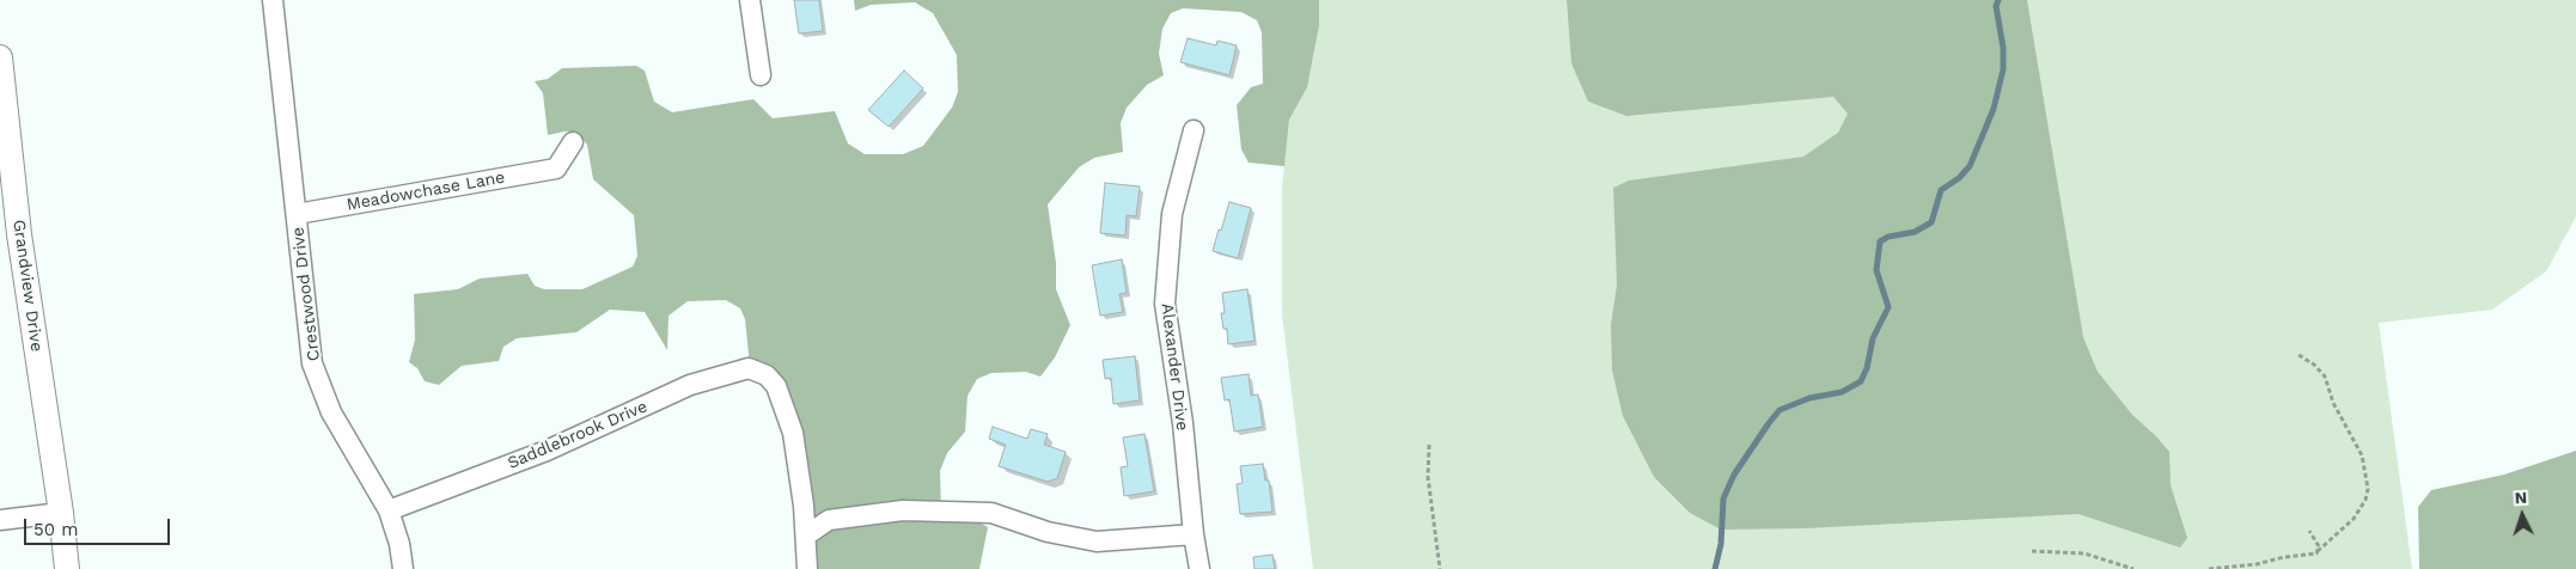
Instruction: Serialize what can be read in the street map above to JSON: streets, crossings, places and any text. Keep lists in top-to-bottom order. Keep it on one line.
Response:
{"streets":{"street":["Meadowchase Lane","Grandview Drive","Crestwood Drive","Alexander Drive","Saddlebrook Drive"]},"crossings":[["Meadowchase Lane","Crestwood Drive"],["Crestwood Drive","Saddlebrook Drive"]],"scale_bar":"50 m","north":"top"}
